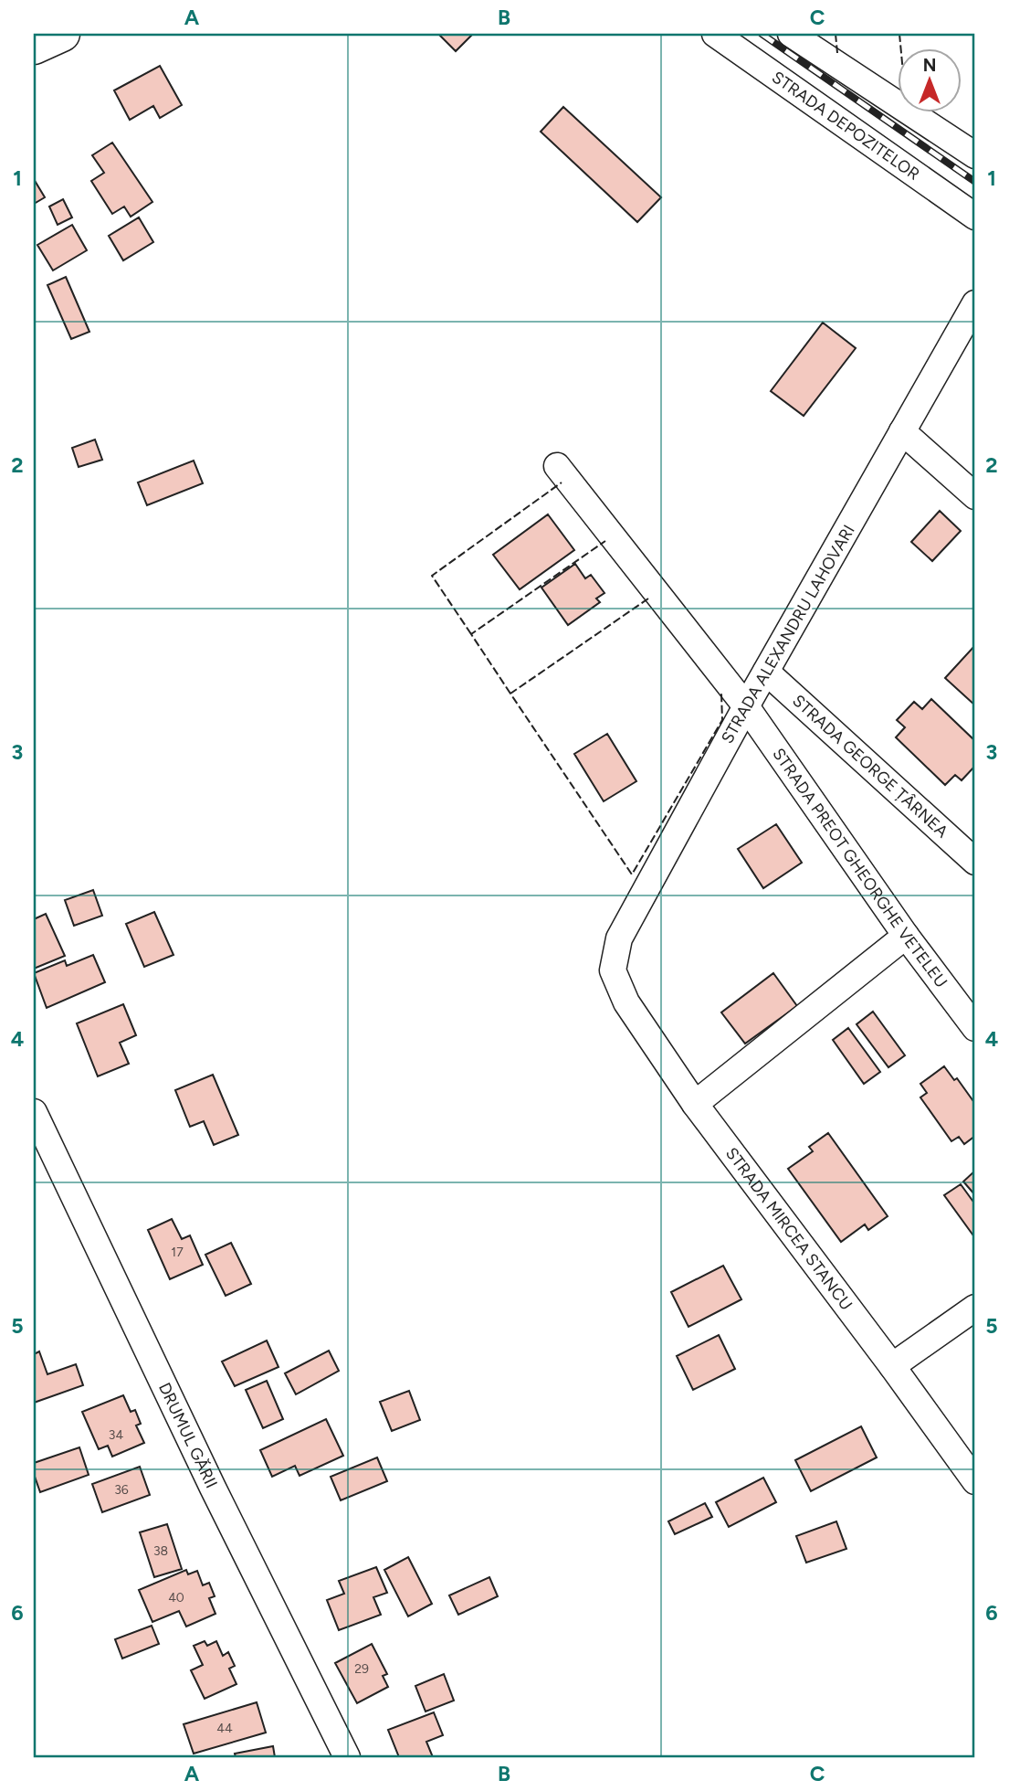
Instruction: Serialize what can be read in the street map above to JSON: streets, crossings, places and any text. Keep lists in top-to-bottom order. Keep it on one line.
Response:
{"streets":{"street":["STRADA DEPOZITELOR","STRADA ALEXANDRU LAHOVARI","STRADA GEORGE ȚÂRNEA","STRADA PREOT GHEORGHE VETELEU","STRADA MIRCEA STANCU","DRUMUL GĂRII"]},"crossings":[["STRADA ALEXANDRU LAHOVARI","STRADA GEORGE ȚÂRNEA"],["STRADA ALEXANDRU LAHOVARI","STRADA PREOT GHEORGHE VETELEU"],["STRADA ALEXANDRU LAHOVARI","STRADA MIRCEA STANCU"]],"house_numbers":["17","34","36","38","40","29","44"],"north":"top","grid":{"columns":["A","B","C"],"rows":["1","2","3","4","5","6"]}}
